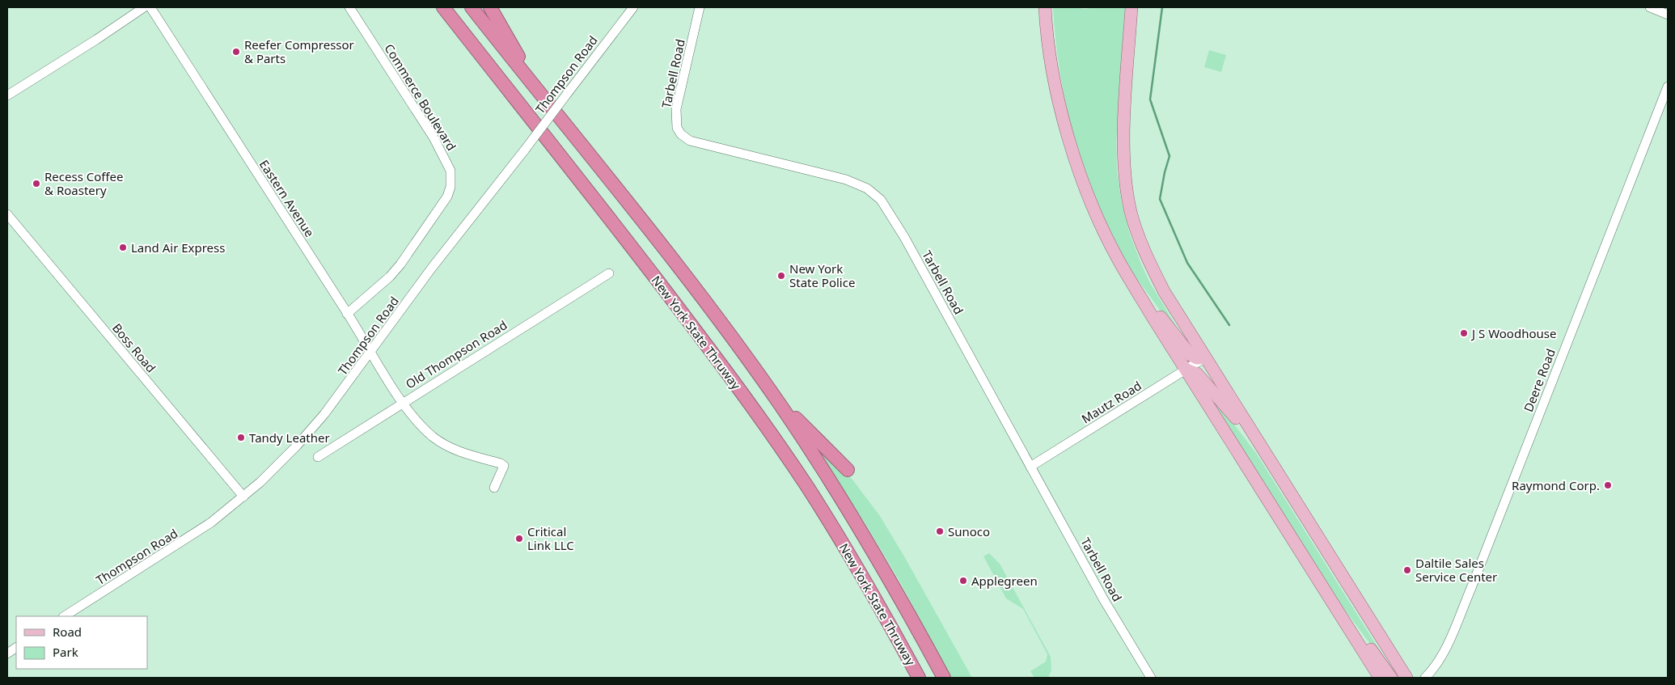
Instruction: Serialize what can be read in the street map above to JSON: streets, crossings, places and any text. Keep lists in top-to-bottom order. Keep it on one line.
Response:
{"streets":{"highway":["New York State Thruway"],"street":["Tarbell Road","Thompson Road","Commerce Boulevard","Eastern Avenue","Boss Road","Old Thompson Road","Deere Road","Mautz Road"]},"crossings":[["Tarbell Road","Mautz Road"],["Thompson Road","Eastern Avenue"],["Thompson Road","Boss Road"],["Commerce Boulevard","Eastern Avenue"],["Eastern Avenue","Old Thompson Road"]],"places":["Reefer Compressor & Parts","Recess Coffee & Roastery","Land Air Express","New York State Police","J S Woodhouse","Tandy Leather","Raymond Corp.","Sunoco","Critical Link LLC","Daltile Sales Service Center","Applegreen"],"legend":["Road","Park"]}
